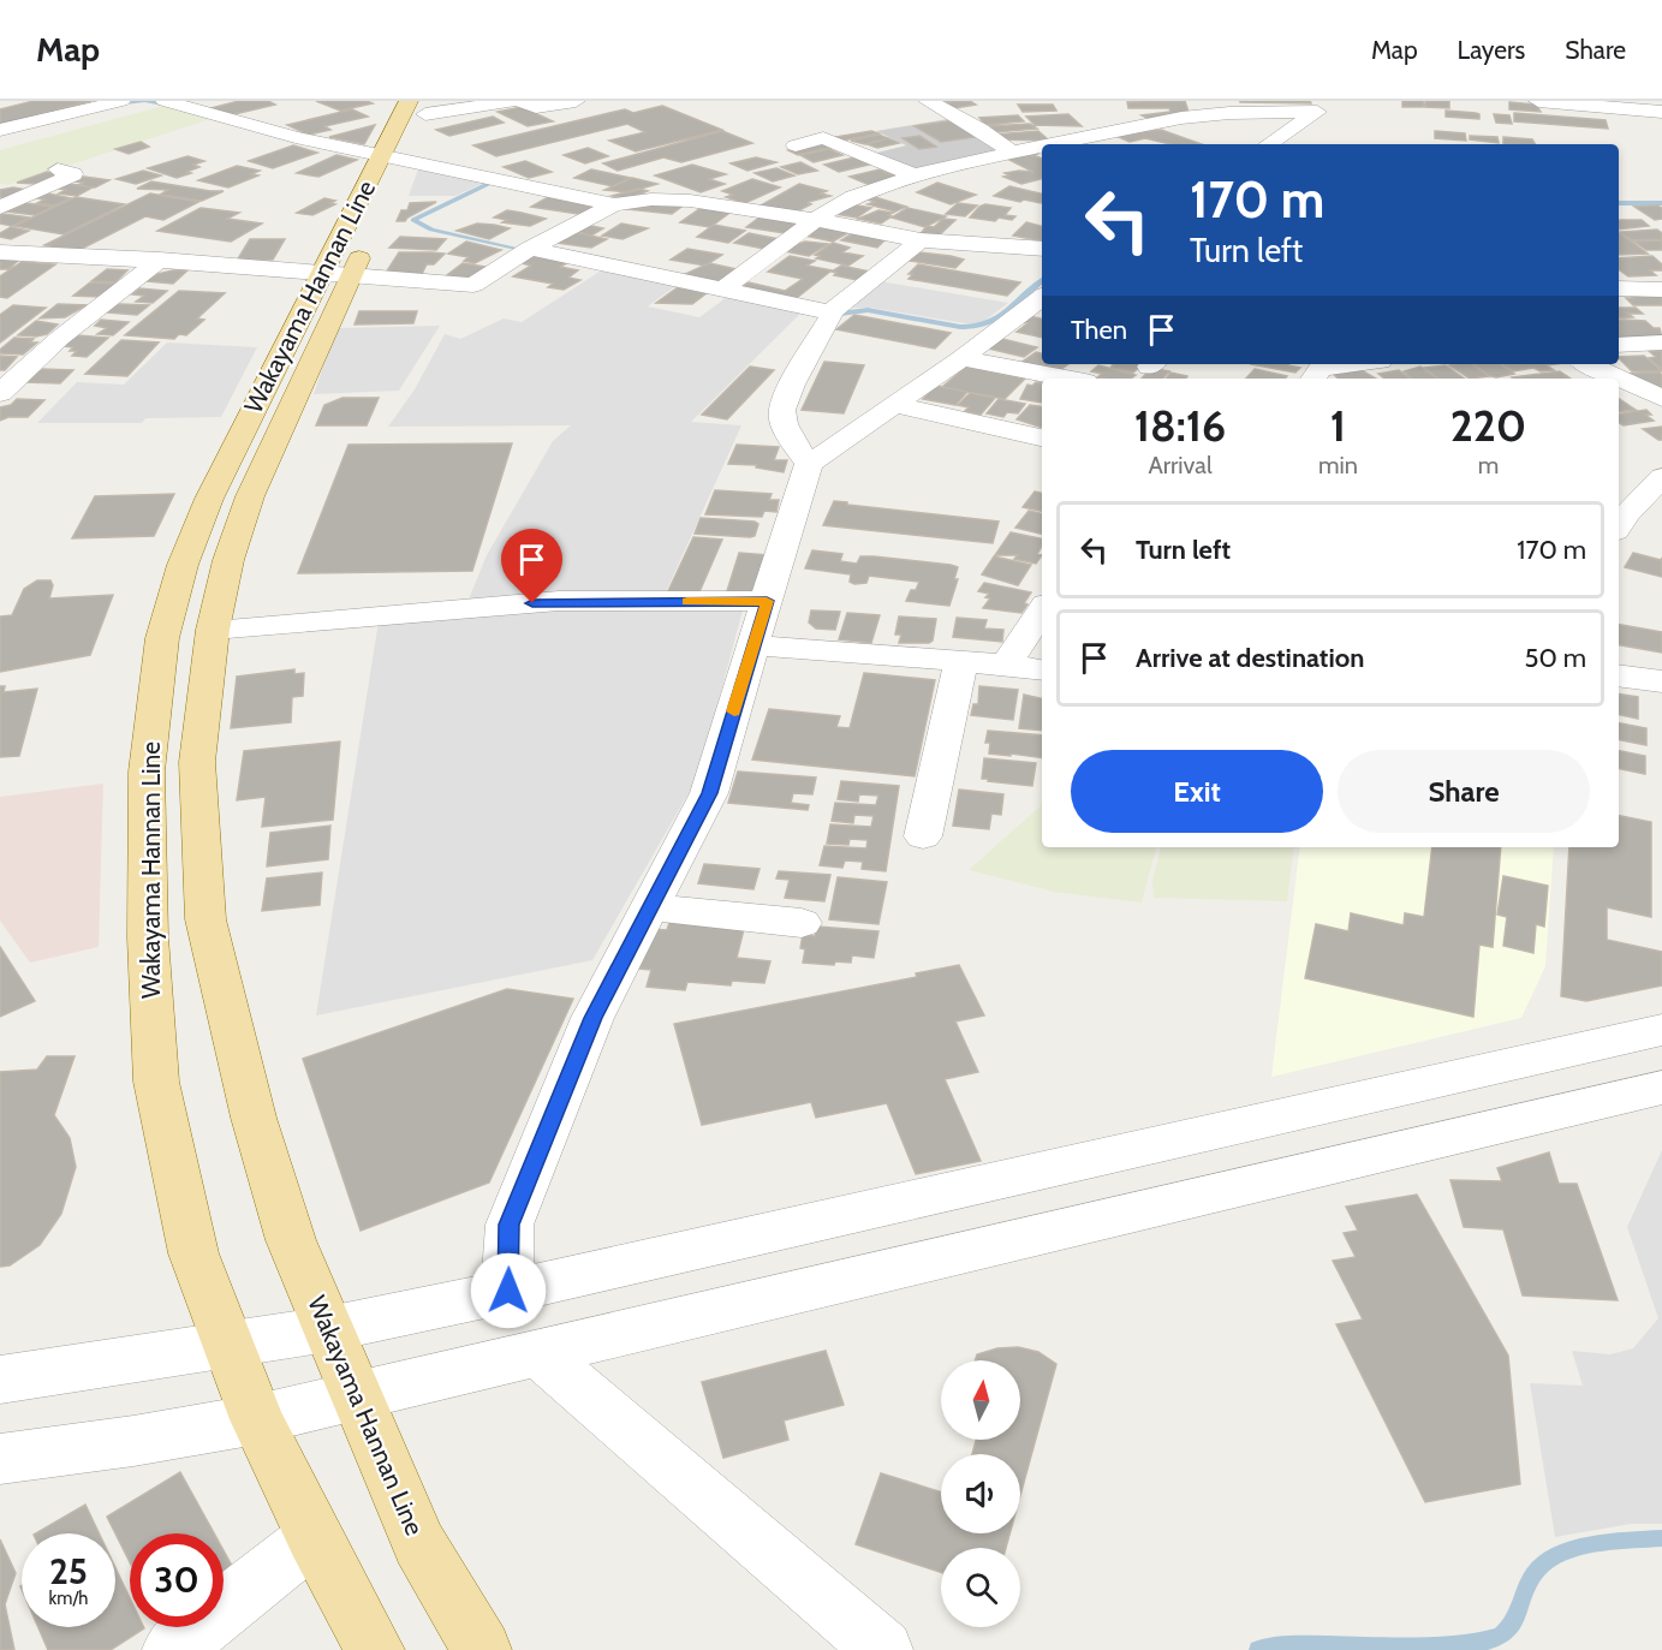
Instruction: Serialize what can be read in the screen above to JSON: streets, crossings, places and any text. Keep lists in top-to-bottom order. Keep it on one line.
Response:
{"streets":{"main road":["Wakayama Hannan Line"]},"north":"top","page":{"header":"Map","nav":["Map","Layers","Share"],"turn":["170 m","Turn left"],"then":"Then","eta":["18:16","Arrival","1","min","220","m"],"list":[{"name":"Turn left","value":"170 m"},{"name":"Arrive at destination","value":"50 m"}],"buttons":["Exit","Share"],"speed":"25 km/h","limit":"30"}}
